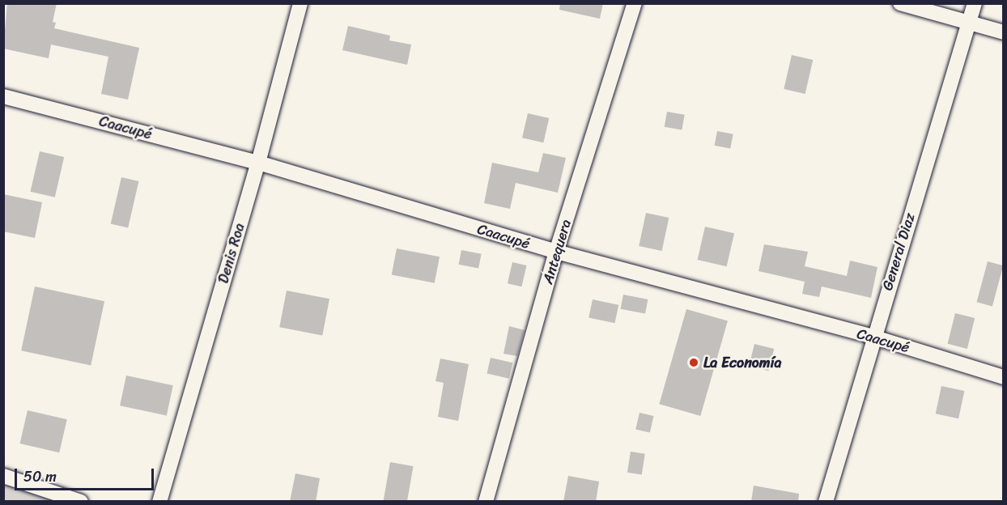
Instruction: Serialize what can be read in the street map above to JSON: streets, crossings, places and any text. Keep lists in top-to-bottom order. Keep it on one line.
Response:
{"streets":{"street":["Caacupé","Antequera","General Diaz","Denis Roa"]},"crossings":[["Caacupé","Antequera"],["Caacupé","General Diaz"],["Caacupé","Denis Roa"]],"places":["La Economía"],"scale_bar":"50 m"}
